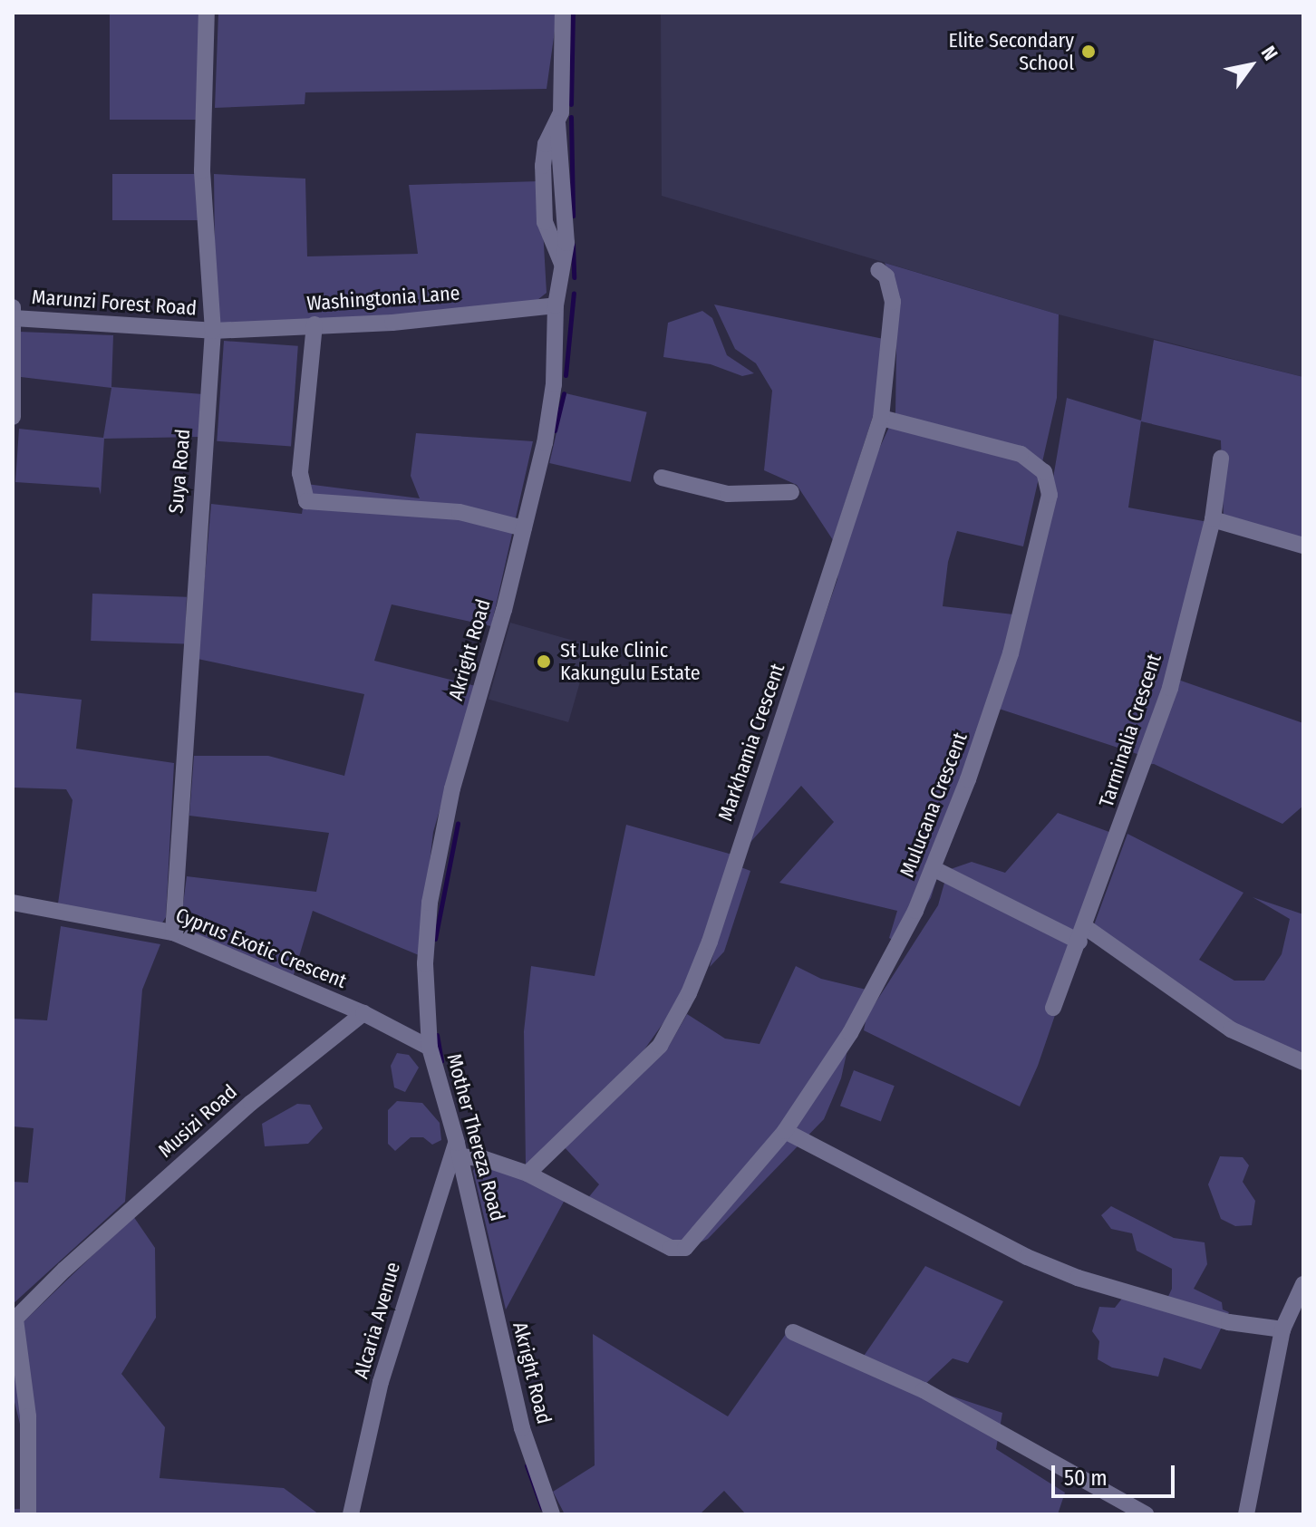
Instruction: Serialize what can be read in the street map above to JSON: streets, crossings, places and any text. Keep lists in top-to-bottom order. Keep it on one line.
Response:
{"streets":{"street":["Washingtonia Lane","Marunzi Forest Road","Suya Road","Akright Road","Tarminalia Crescent","Markhamia Crescent","Mulucana Crescent","Cyprus Exotic Crescent","Musizi Road","Mother Thereza Road","Alcaria Avenue"]},"crossings":[["Washingtonia Lane","Marunzi Forest Road"],["Washingtonia Lane","Suya Road"],["Washingtonia Lane","Akright Road"],["Marunzi Forest Road","Suya Road"],["Suya Road","Cyprus Exotic Crescent"],["Akright Road","Mother Thereza Road"],["Markhamia Crescent","Mulucana Crescent"],["Cyprus Exotic Crescent","Musizi Road"],["Mother Thereza Road","Alcaria Avenue"]],"places":["Elite Secondary School","St Luke Clinic Kakungulu Estate"],"scale_bar":"50 m","north":"top right"}
